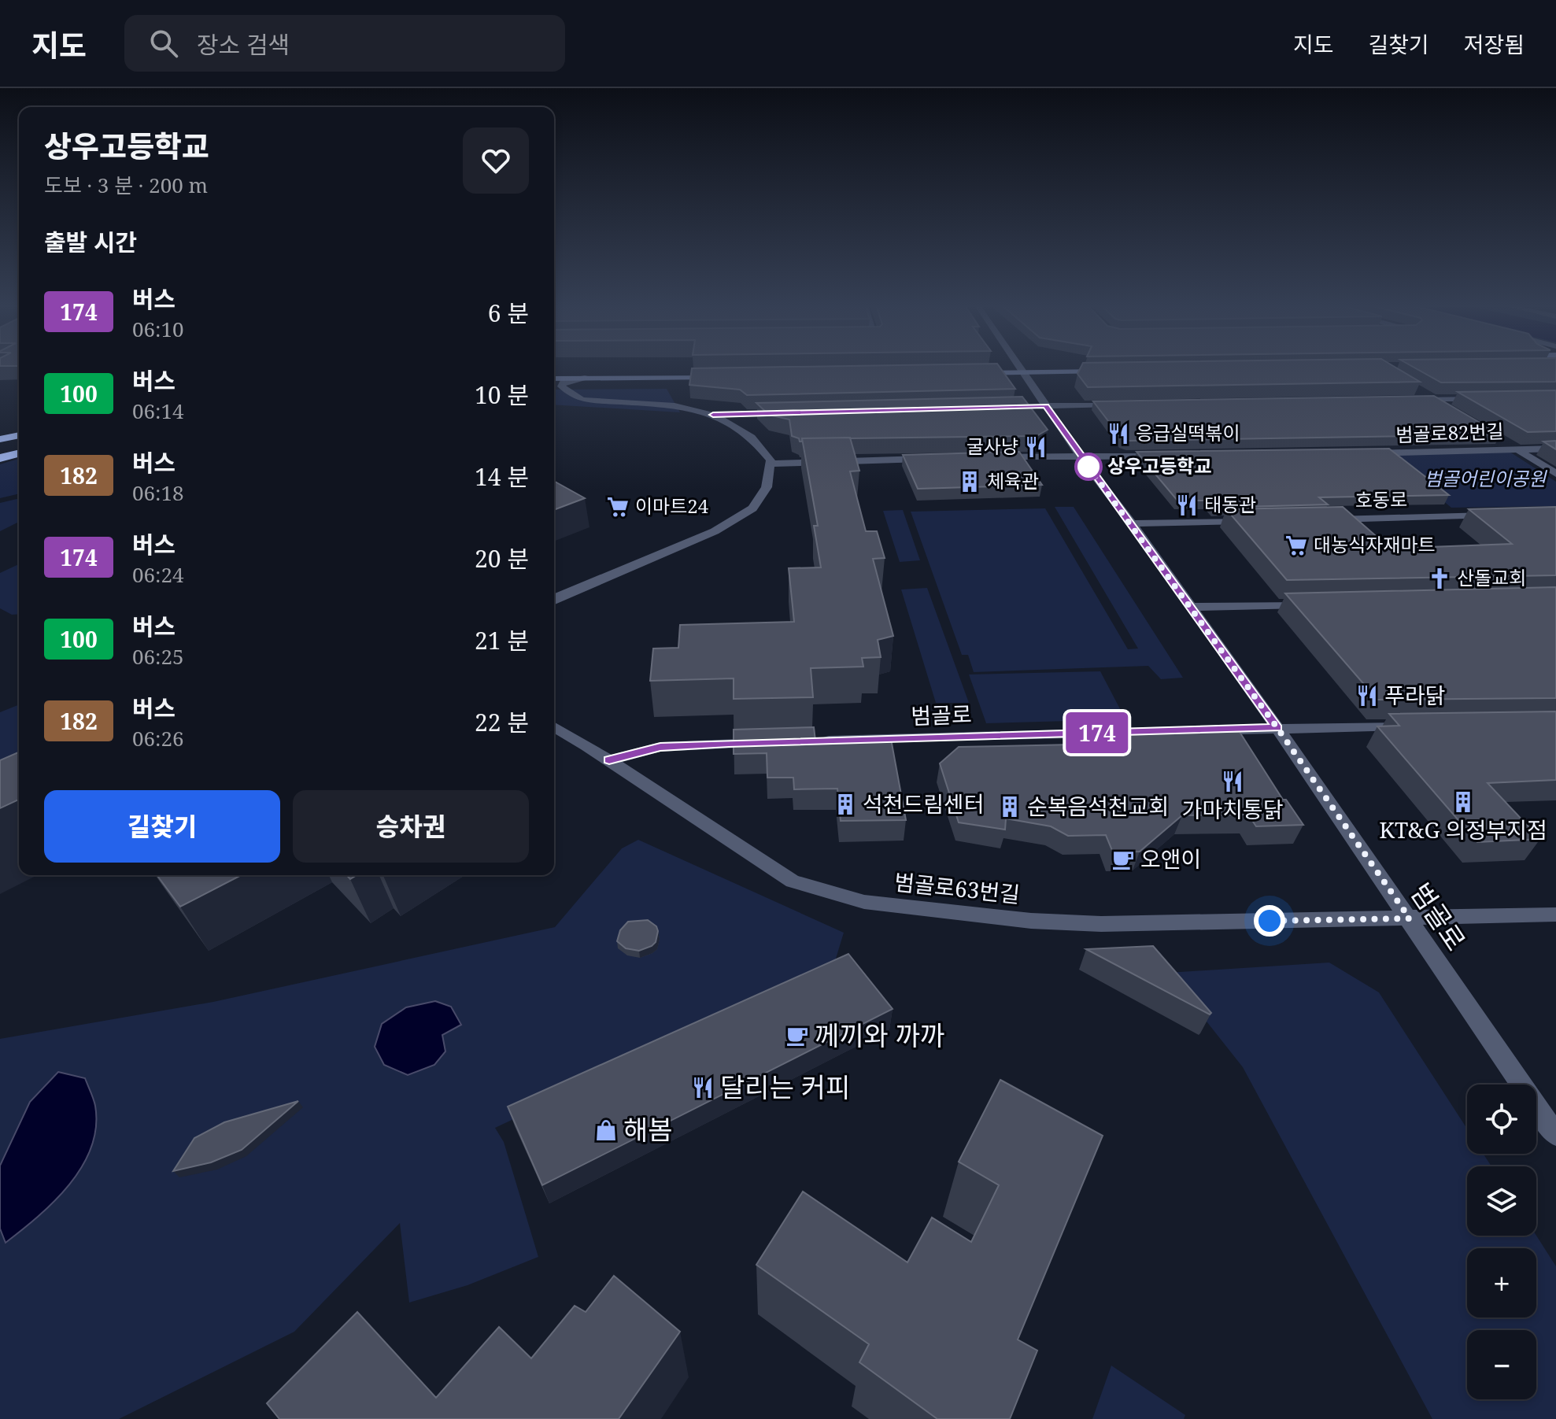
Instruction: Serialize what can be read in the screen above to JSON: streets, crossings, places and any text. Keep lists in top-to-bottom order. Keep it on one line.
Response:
{"streets":{"street":["범골로82번길","호동로","범골로","범골로63번길"]},"crossings":[["범골로","범골로63번길"]],"parks":["범골어린이공원"],"places":{"restaurant":["응급실떡볶이","굴사냥","태동관","푸라닭","가마치통닭","달리는 커피"],"other":["상우고등학교"],"building":["체육관","KT&G 의정부지점","석천드림센터","순복음석천교회"],"supermarket":["이마트24","대농식자재마트"],"church":["산돌교회"],"cafe":["오앤이","께끼와 까까"],"shop":["해봄"]},"lines":["bus line 174"],"page":{"header":"지도","search":"장소 검색","nav":["지도","길찾기","저장됨"],"on_map":"174","heading":[["상우고등학교","도보 · 3 분 · 200 m"],"출발 시간"],"list":[{"mark":"174","name":"버스","note":"06:10","value":"6 분"},{"mark":"100","name":"버스","note":"06:14","value":"10 분"},{"mark":"182","name":"버스","note":"06:18","value":"14 분"},{"mark":"174","name":"버스","note":"06:24","value":"20 분"},{"mark":"100","name":"버스","note":"06:25","value":"21 분"},{"mark":"182","name":"버스","note":"06:26","value":"22 분"}],"buttons":["길찾기","승차권"],"map_buttons":["+","−"]}}
